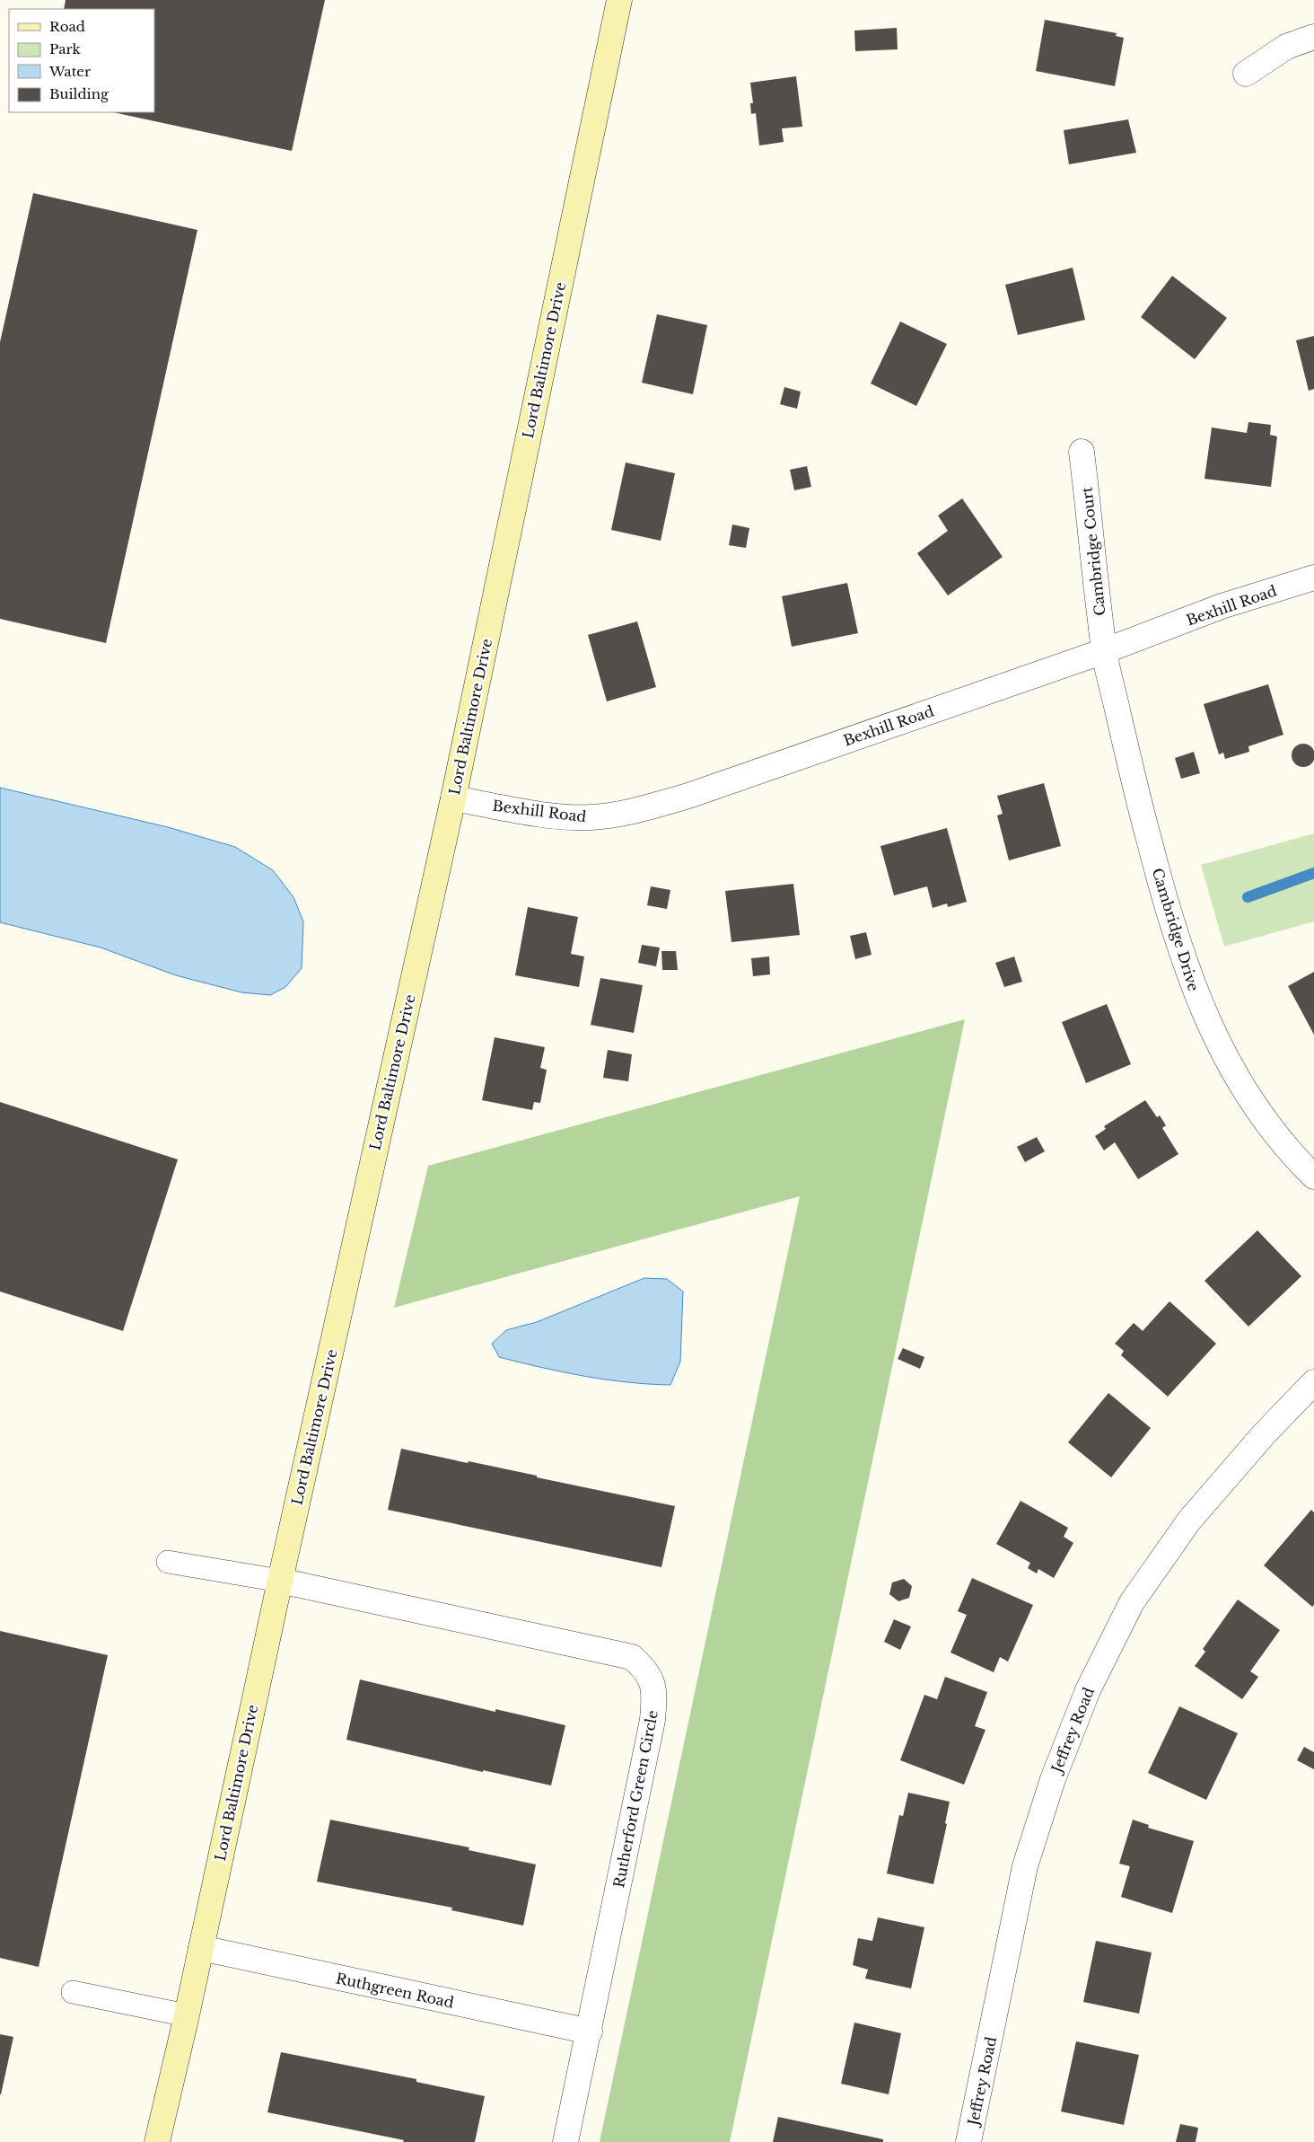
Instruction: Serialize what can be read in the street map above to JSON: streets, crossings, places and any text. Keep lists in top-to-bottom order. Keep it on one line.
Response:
{"streets":{"main road":["Lord Baltimore Drive"],"street":["Cambridge Court","Bexhill Road","Cambridge Drive","Jeffrey Road","Rutherford Green Circle","Ruthgreen Road"]},"crossings":[["Lord Baltimore Drive","Bexhill Road"],["Lord Baltimore Drive","Rutherford Green Circle"],["Lord Baltimore Drive","Ruthgreen Road"],["Cambridge Court","Bexhill Road"],["Cambridge Court","Cambridge Drive"],["Bexhill Road","Cambridge Drive"],["Rutherford Green Circle","Ruthgreen Road"]],"legend":["Road","Park","Water","Building"]}
